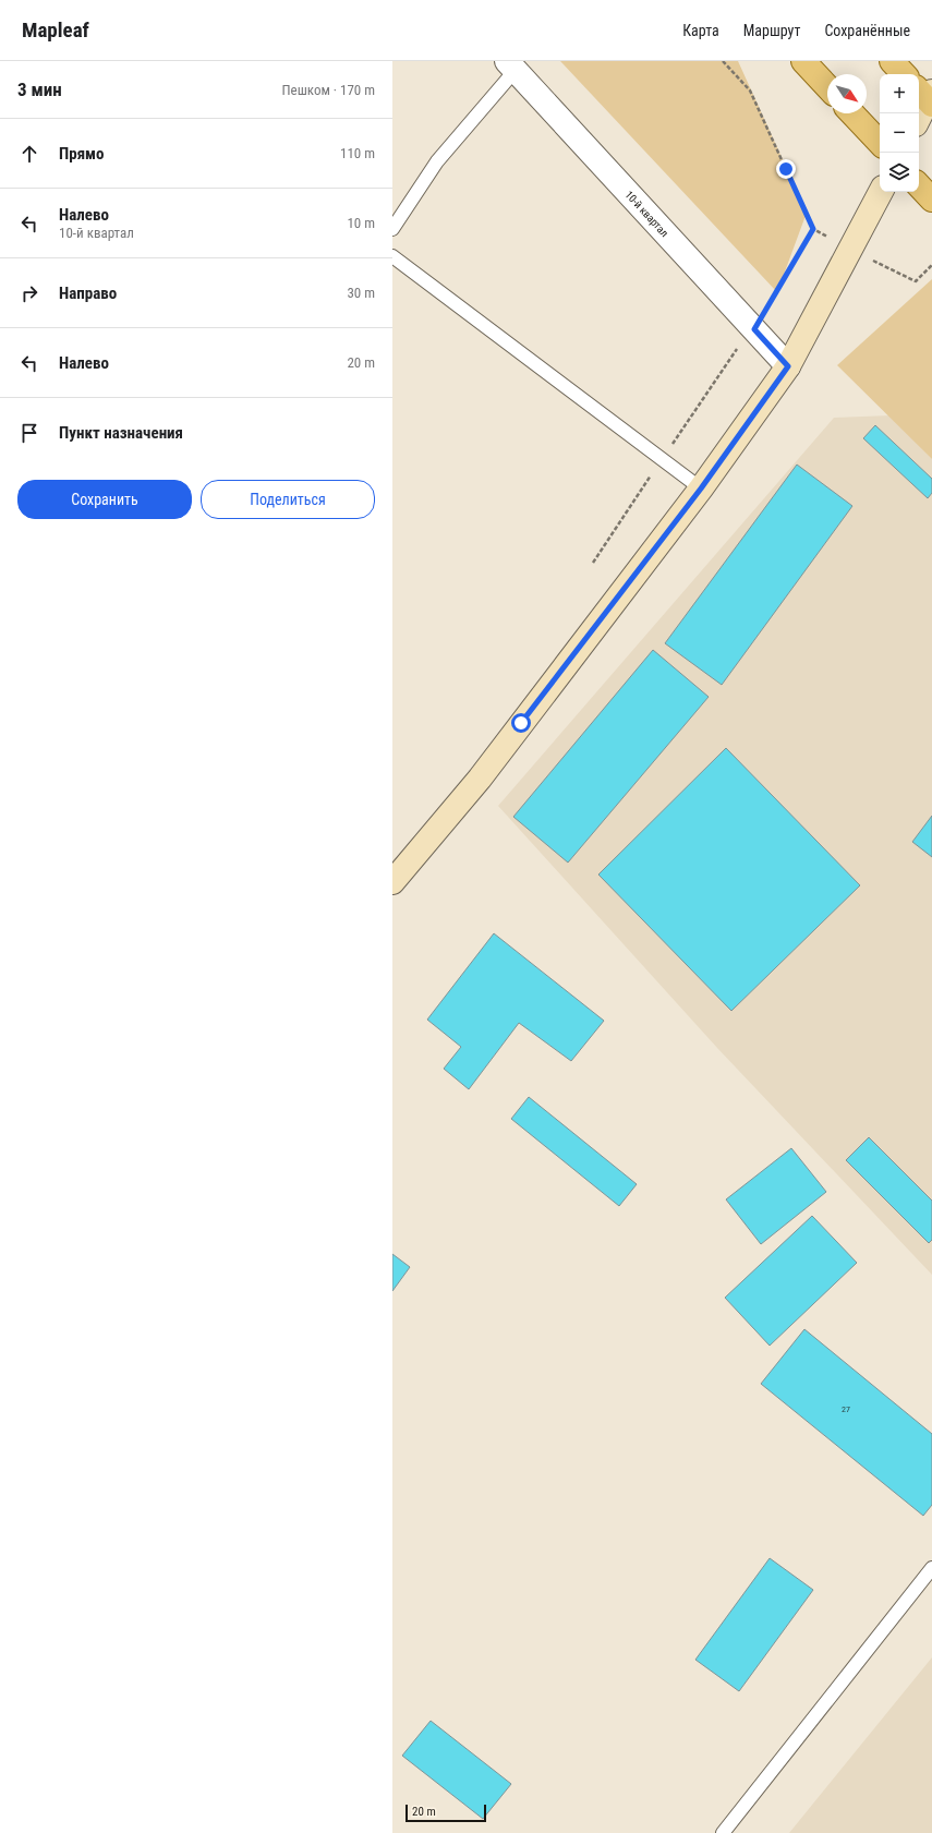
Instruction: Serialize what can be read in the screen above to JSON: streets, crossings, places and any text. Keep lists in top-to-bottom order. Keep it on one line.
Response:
{"streets":{"street":["10-й квартал"]},"house_numbers":["27"],"scale_bar":"20 m","north":"bottom right","page":{"header":"Mapleaf","nav":["Карта","Маршрут","Сохранённые"],"heading":["3 мин","Пешком · 170 m"],"map_buttons":["+","−"],"list":[["Прямо","110 m"],["Налево","10-й квартал","10 m"],["Направо","30 m"],["Налево","20 m"],"Пункт назначения"],"buttons":["Сохранить","Поделиться"],"scale":"20 m"}}
